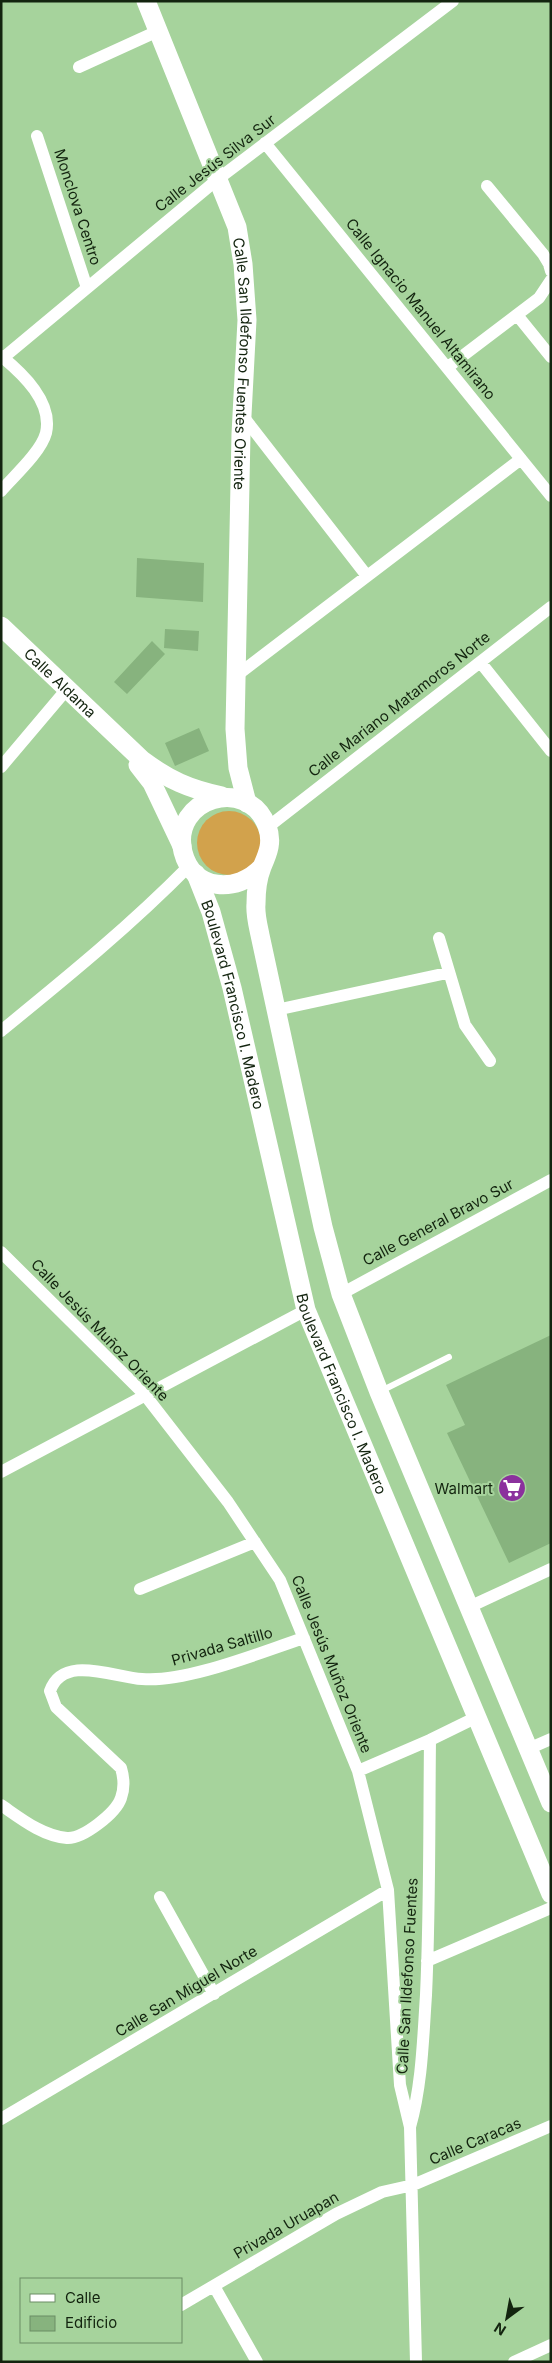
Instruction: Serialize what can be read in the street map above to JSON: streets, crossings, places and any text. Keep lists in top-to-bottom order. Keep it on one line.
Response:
{"streets":{"main road":["Calle San Ildefonso Fuentes Oriente","Calle Aldama","Boulevard Francisco I. Madero"],"street":["Calle Jesús Silva Sur","Monclova Centro","Calle Ignacio Manuel Altamirano","Calle Mariano Matamoros Norte","Calle General Bravo Sur","Calle Jesús Muñoz Oriente","Privada Saltillo","Calle San Ildefonso Fuentes","Calle San Miguel Norte","Calle Caracas","Privada Uruapan"]},"crossings":[["Calle Jesús Silva Sur","Monclova Centro"],["Calle Jesús Silva Sur","Calle Ignacio Manuel Altamirano"],["Calle Jesús Silva Sur","Calle San Ildefonso Fuentes Oriente"],["Calle San Ildefonso Fuentes Oriente","Calle Aldama"],["Calle San Ildefonso Fuentes Oriente","Calle Mariano Matamoros Norte"],["Calle San Ildefonso Fuentes Oriente","Boulevard Francisco I. Madero"],["Calle Aldama","Calle Mariano Matamoros Norte"],["Calle Aldama","Boulevard Francisco I. Madero"],["Calle Mariano Matamoros Norte","Boulevard Francisco I. Madero"],["Calle Jesús Muñoz Oriente","Privada Saltillo"],["Calle Jesús Muñoz Oriente","Calle San Ildefonso Fuentes"],["Calle Jesús Muñoz Oriente","Calle San Miguel Norte"],["Calle San Ildefonso Fuentes","Calle Caracas"],["Calle San Ildefonso Fuentes","Privada Uruapan"],["Calle Caracas","Privada Uruapan"]],"places":{"supermarket":["Walmart"]},"legend":["Calle","Edificio"],"north":"bottom left"}
